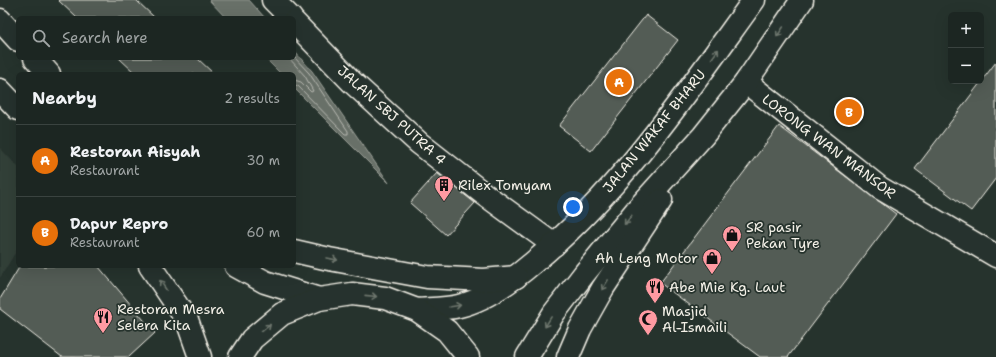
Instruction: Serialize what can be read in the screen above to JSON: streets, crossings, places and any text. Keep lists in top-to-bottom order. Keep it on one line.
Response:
{"streets":{"main road":["JALAN SBJ PUTRA 4","JALAN WAKAF BHARU","LORONG WAN MANSOR"]},"crossings":[["JALAN SBJ PUTRA 4","JALAN WAKAF BHARU"]],"places":{"building":["Rilex Tomyam"],"shop":["SR pasir Pekan Tyre","Ah Leng Motor"],"restaurant":["Abe Mie Kg. Laut","Restoran Mesra Selera Kita"],"mosque":["Masjid Al-Ismaili"]},"page":{"map_buttons":["+","−"],"search":"Search here","pins":["A","B"],"heading":["Nearby","2 results"],"list":[{"mark":"A","name":"Restoran Aisyah","note":"Restaurant","value":"30 m"},{"mark":"B","name":"Dapur Repro","note":"Restaurant","value":"60 m"}]}}
